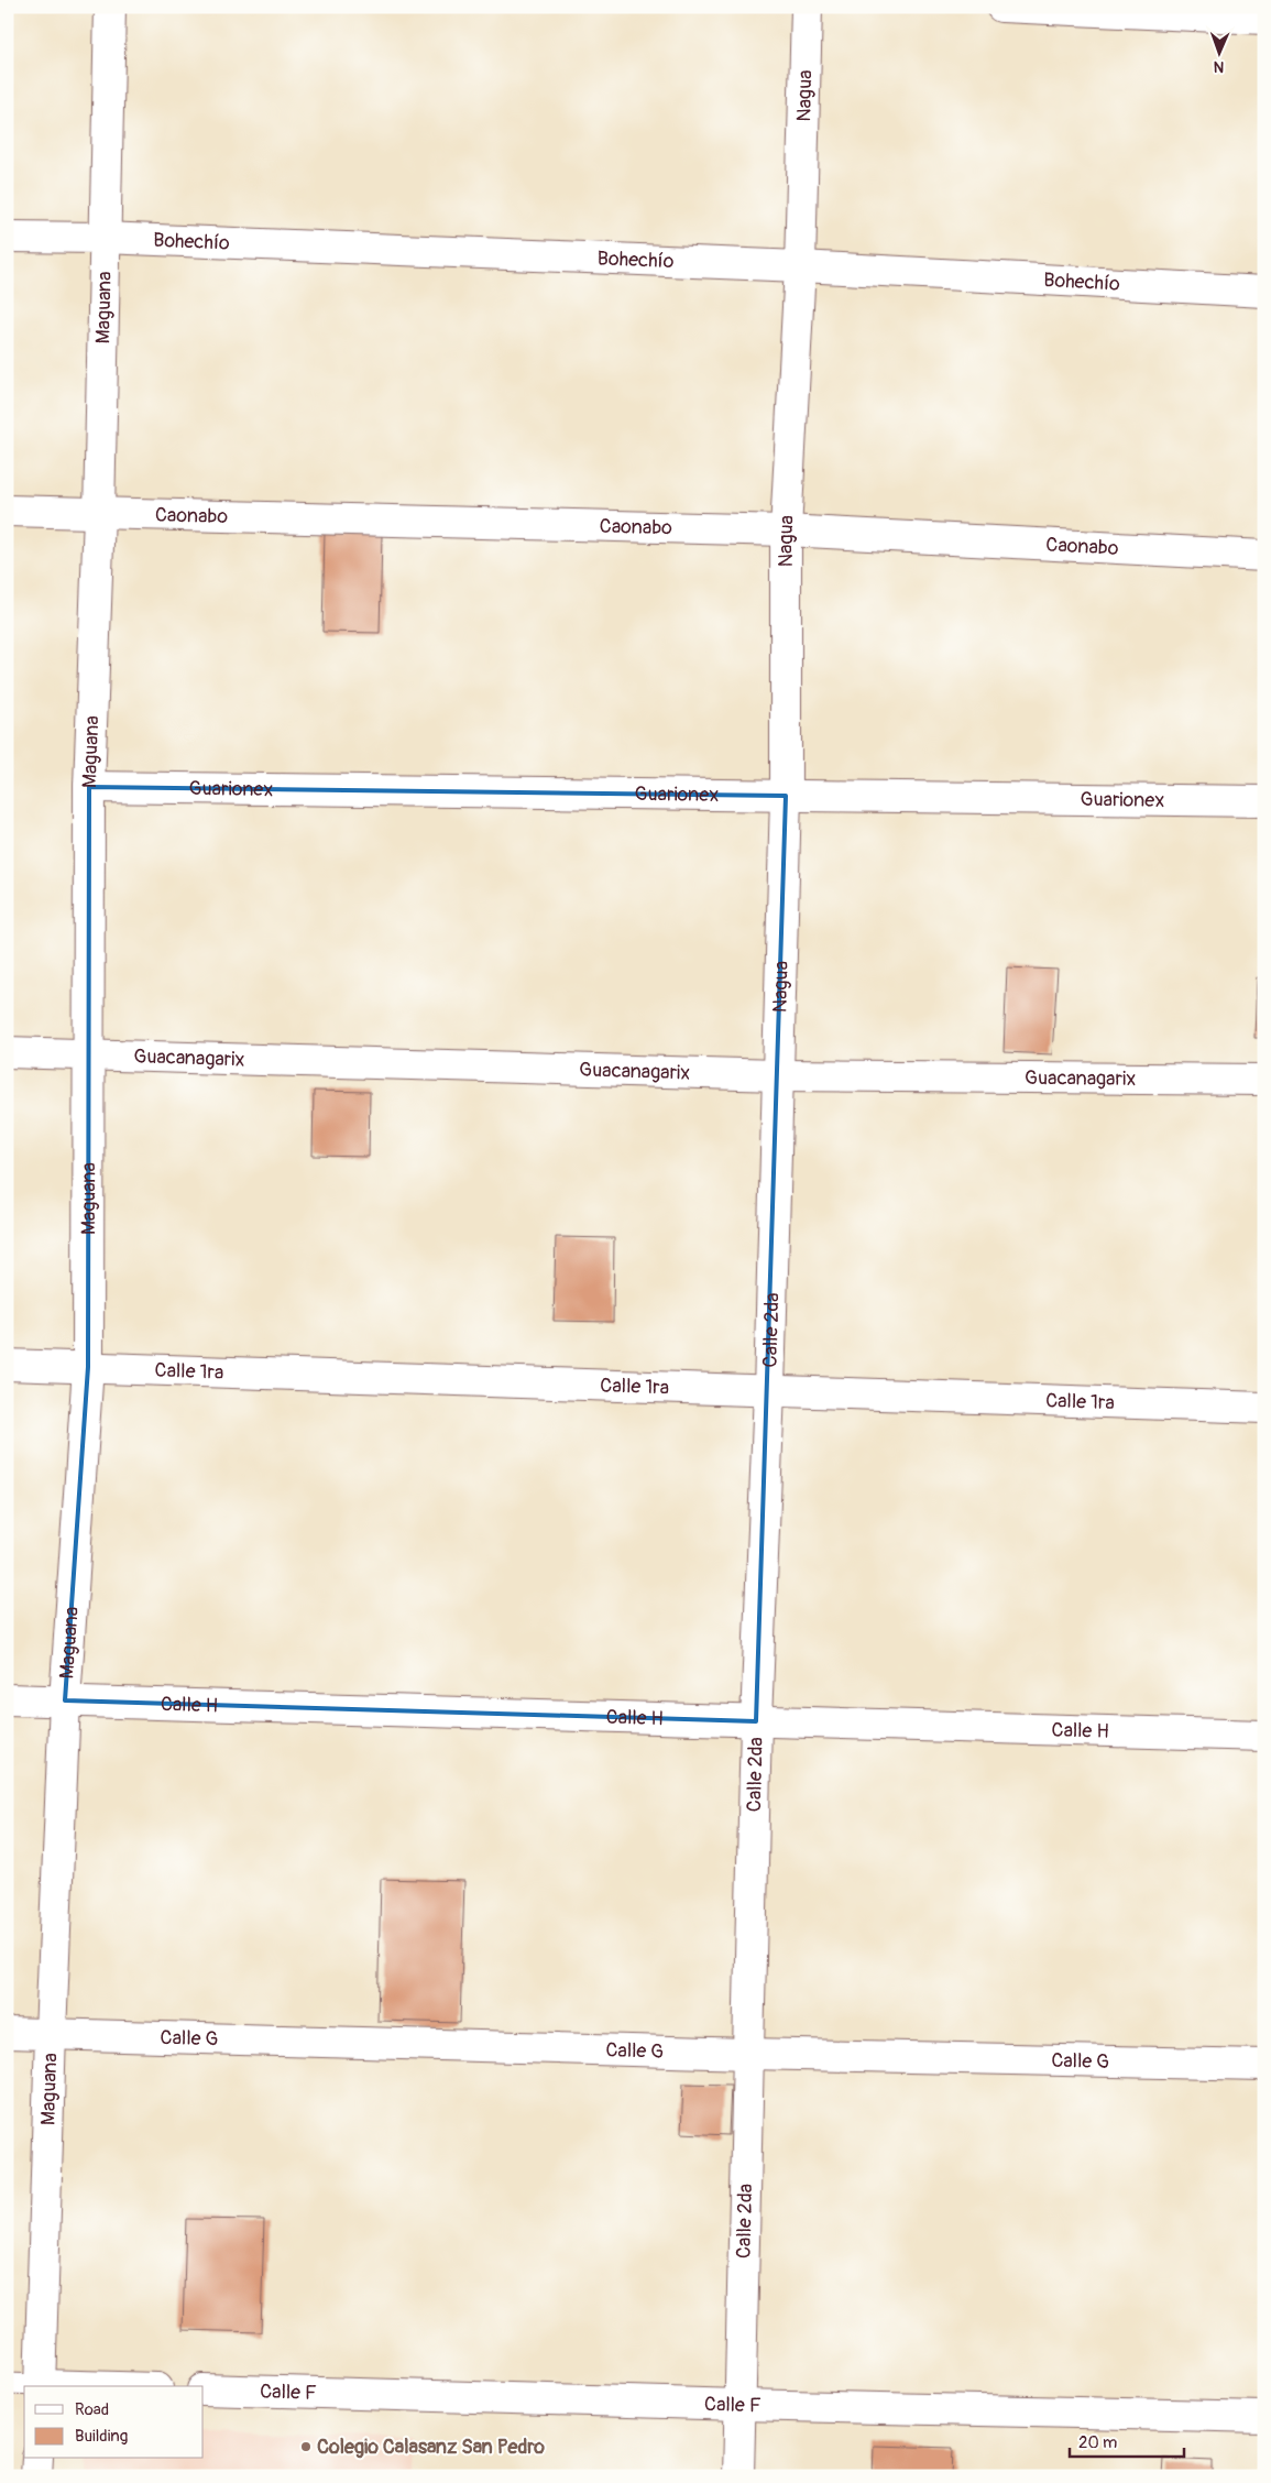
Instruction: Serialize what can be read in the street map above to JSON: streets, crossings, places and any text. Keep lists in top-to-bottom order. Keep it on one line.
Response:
{"streets":{"street":["Nagua","Bohechío","Maguana","Caonabo","Guarionex","Guacanagarix","Calle 2da","Calle 1ra","Calle H","Calle G","Calle F"]},"crossings":[["Nagua","Bohechío"],["Nagua","Caonabo"],["Nagua","Guarionex"],["Nagua","Guacanagarix"],["Nagua","Calle 2da"],["Bohechío","Maguana"],["Maguana","Caonabo"],["Maguana","Guarionex"],["Maguana","Guacanagarix"],["Maguana","Calle 1ra"],["Maguana","Calle H"],["Maguana","Calle G"],["Guacanagarix","Calle 2da"],["Calle 2da","Calle 1ra"],["Calle 2da","Calle H"],["Calle 2da","Calle G"],["Calle 2da","Calle F"]],"places":["Colegio Calasanz San Pedro"],"legend":["Road","Building"],"scale_bar":"20 m","north":"bottom"}
